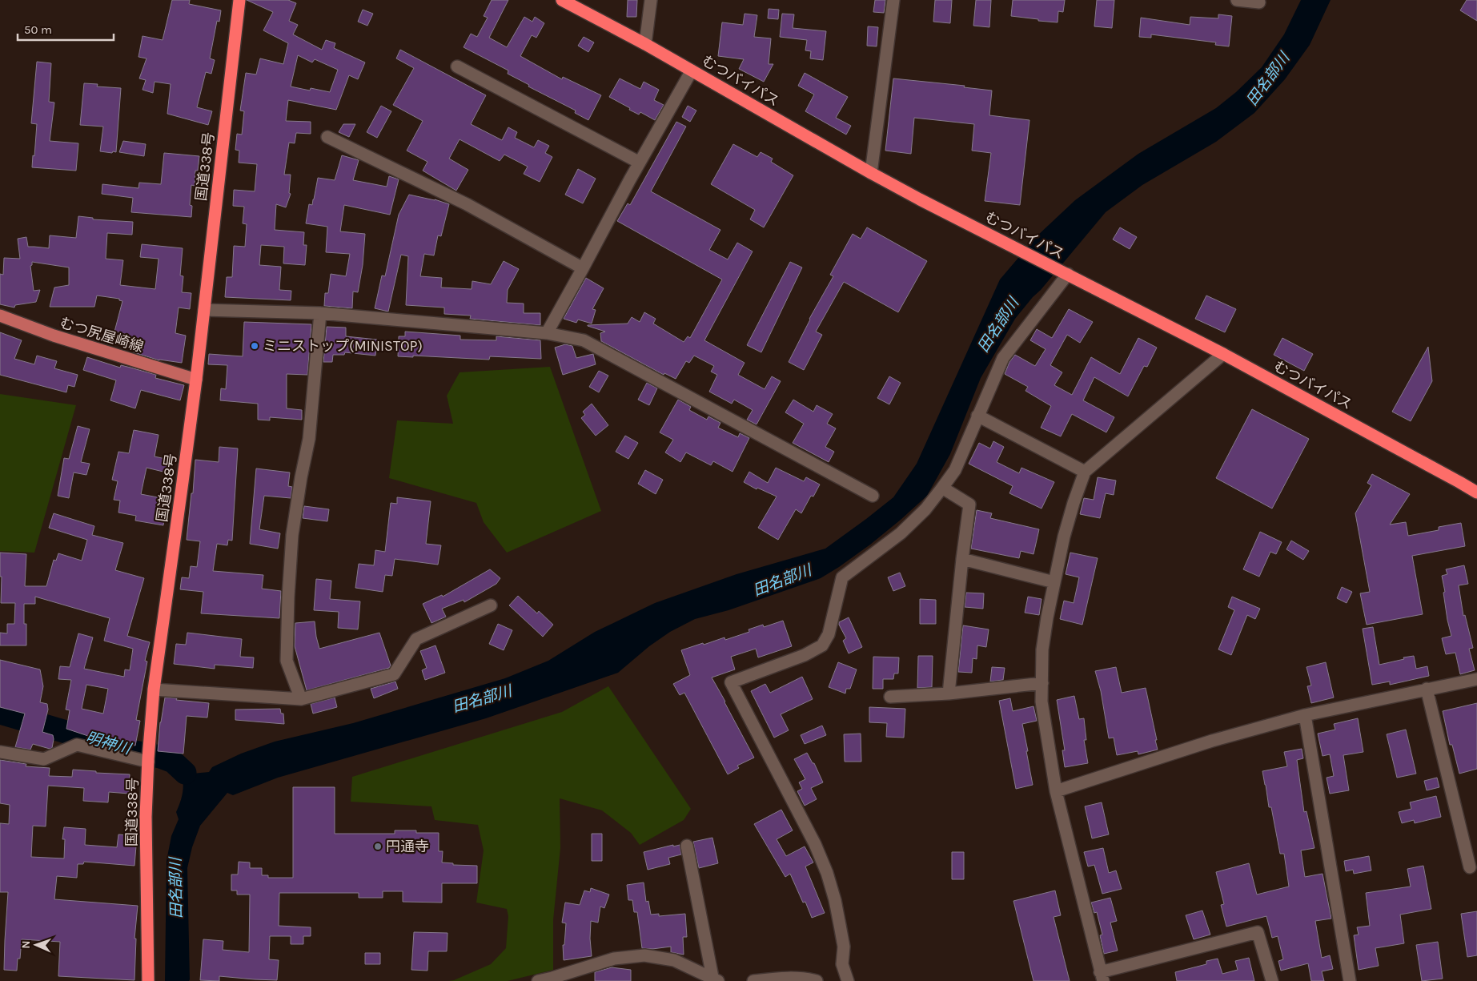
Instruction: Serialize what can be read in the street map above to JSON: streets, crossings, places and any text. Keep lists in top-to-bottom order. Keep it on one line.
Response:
{"streets":{"highway":["むつバイパス","国道338号"],"main road":["むつ尻屋崎線"]},"crossings":[["国道338号","むつ尻屋崎線"]],"water":["田名部川","明神川"],"places":["ミニストップ(MINISTOP)","円通寺"],"scale_bar":"50 m","north":"left"}
